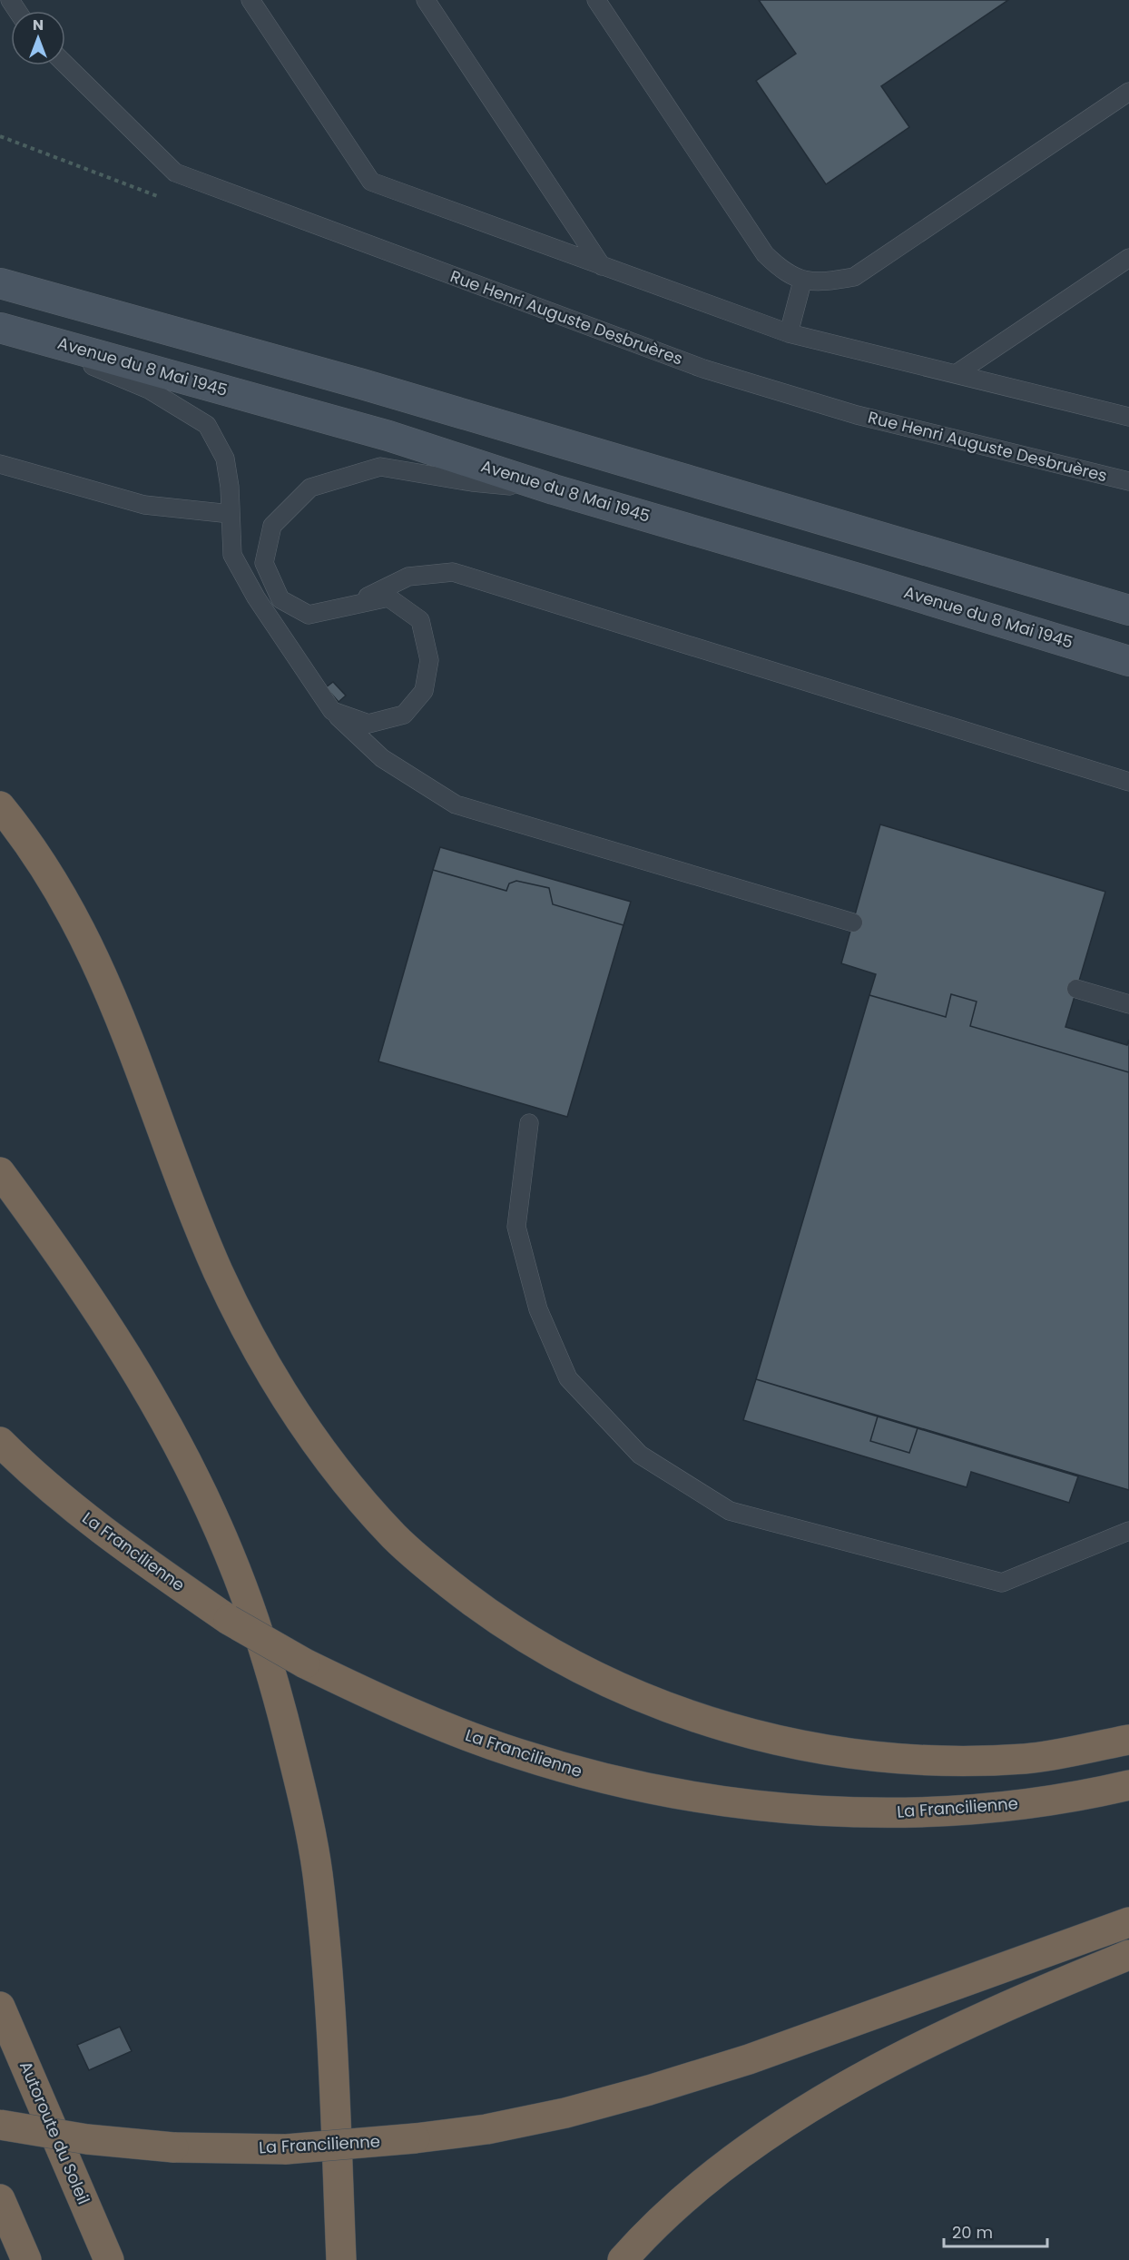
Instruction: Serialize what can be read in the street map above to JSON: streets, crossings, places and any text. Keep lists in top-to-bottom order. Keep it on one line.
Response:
{"streets":{"highway":["La Francilienne","Autoroute du Soleil"],"main road":["Avenue du 8 Mai 1945"],"lane":["Rue Henri Auguste Desbruères"]},"scale_bar":"20 m","north":"top"}
